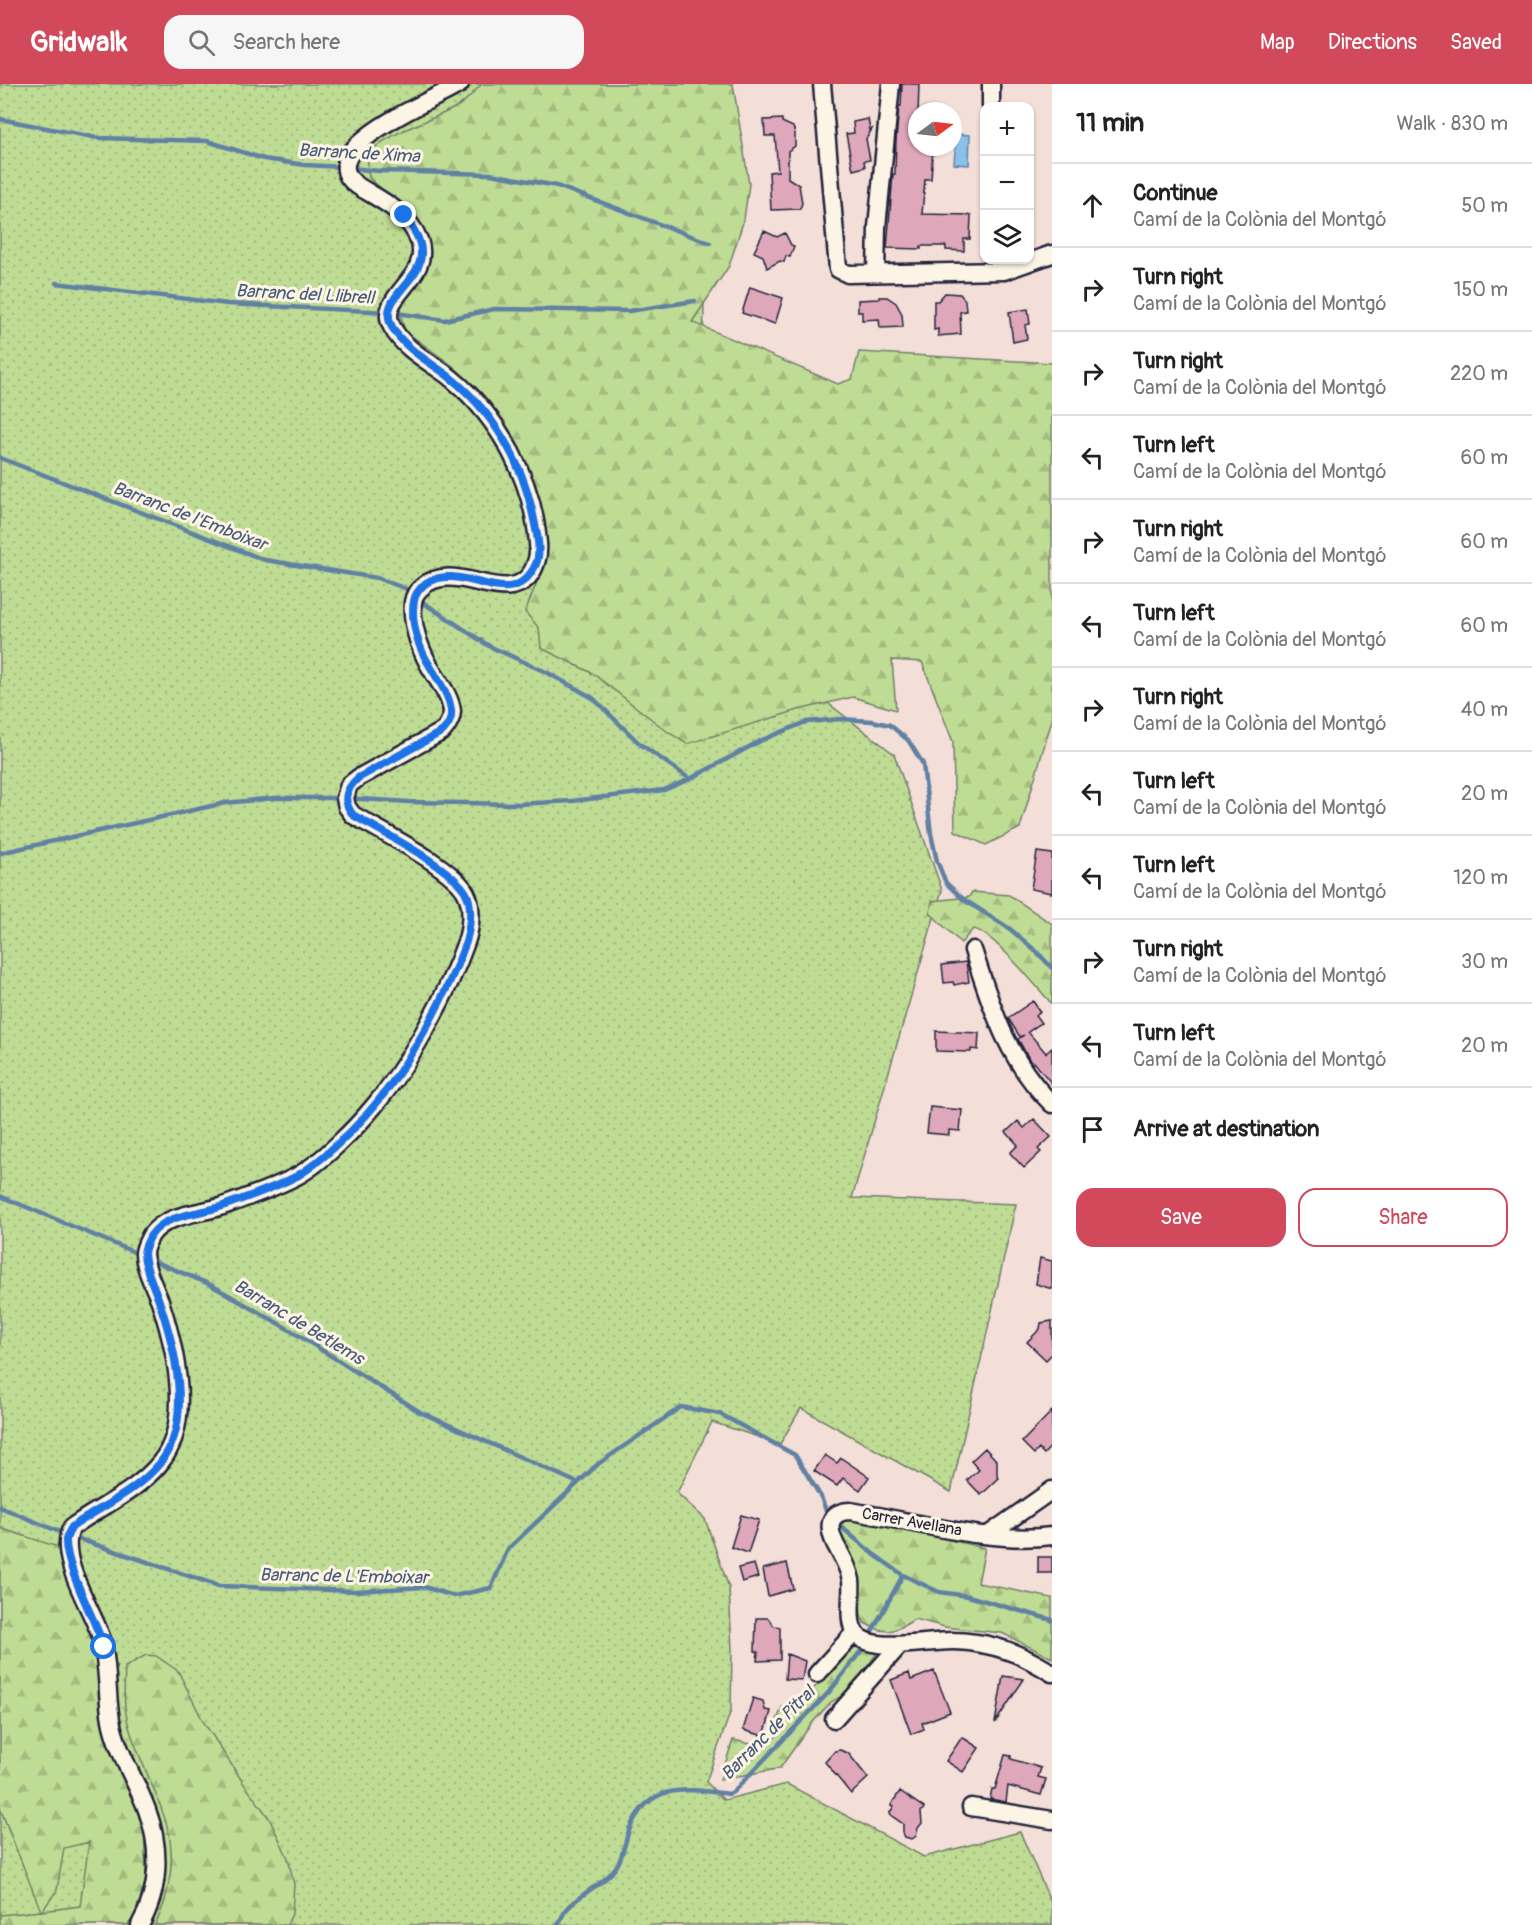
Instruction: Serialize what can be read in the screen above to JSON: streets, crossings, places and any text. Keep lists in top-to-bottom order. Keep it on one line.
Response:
{"streets":{"street":["Carrer Avellana"]},"water":["Barranc de Xima","Barranc del Llibrell","Barranc de l'Emboixar","Barranc de Betlems","Barranc de L'Emboixar","Barranc de Pitral"],"north":"right","page":{"header":"Gridwalk","search":"Search here","nav":["Map","Directions","Saved"],"heading":["11 min","Walk · 830 m"],"map_buttons":["+","−"],"list":[["Continue","Camí de la Colònia del Montgó","50 m"],["Turn right","Camí de la Colònia del Montgó","150 m"],["Turn right","Camí de la Colònia del Montgó","220 m"],["Turn left","Camí de la Colònia del Montgó","60 m"],["Turn right","Camí de la Colònia del Montgó","60 m"],["Turn left","Camí de la Colònia del Montgó","60 m"],["Turn right","Camí de la Colònia del Montgó","40 m"],["Turn left","Camí de la Colònia del Montgó","20 m"],["Turn left","Camí de la Colònia del Montgó","120 m"],["Turn right","Camí de la Colònia del Montgó","30 m"],["Turn left","Camí de la Colònia del Montgó","20 m"],"Arrive at destination"],"buttons":["Save","Share"]}}
